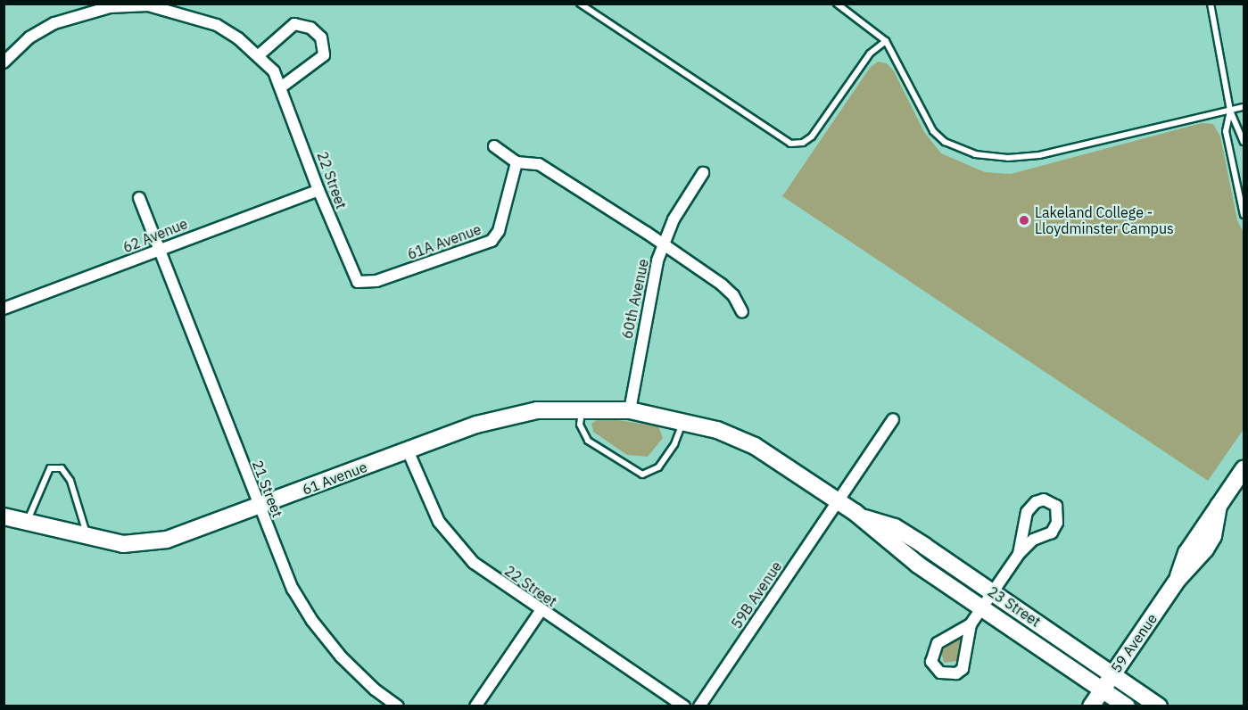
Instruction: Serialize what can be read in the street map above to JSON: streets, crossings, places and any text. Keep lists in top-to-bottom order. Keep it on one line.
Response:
{"streets":{"street":["22 Street","62 Avenue","61A Avenue","60th Avenue","61 Avenue","21 Street","59B Avenue","23 Street","59 Avenue"]},"crossings":[["22 Street","62 Avenue"],["22 Street","61A Avenue"],["22 Street","61 Avenue"],["62 Avenue","21 Street"],["60th Avenue","23 Street"],["61 Avenue","21 Street"],["61 Avenue","23 Street"],["59B Avenue","23 Street"],["23 Street","59 Avenue"]],"places":["Lakeland College - Lloydminster Campus"]}
